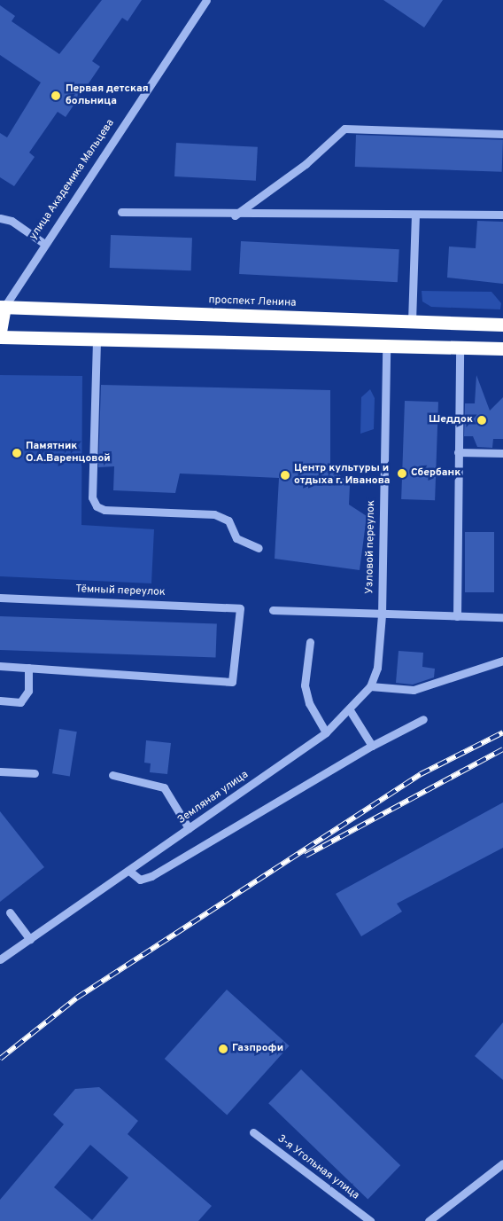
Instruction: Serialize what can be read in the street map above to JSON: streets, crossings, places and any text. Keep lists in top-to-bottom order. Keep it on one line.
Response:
{"streets":{"highway":["проспект Ленина"],"street":["улица Академика Мальцева","Узловой переулок","Тёмный переулок","Земляная улица","3-я Угольная улица"]},"crossings":[["улица Академика Мальцева","проспект Ленина"],["Узловой переулок","Земляная улица"]],"places":["Первая детская больница","Шеддок","Памятник О.А.Варенцовой","Сбербанк","Центр культуры и отдыха г. Иванова","Газпрофи"]}
